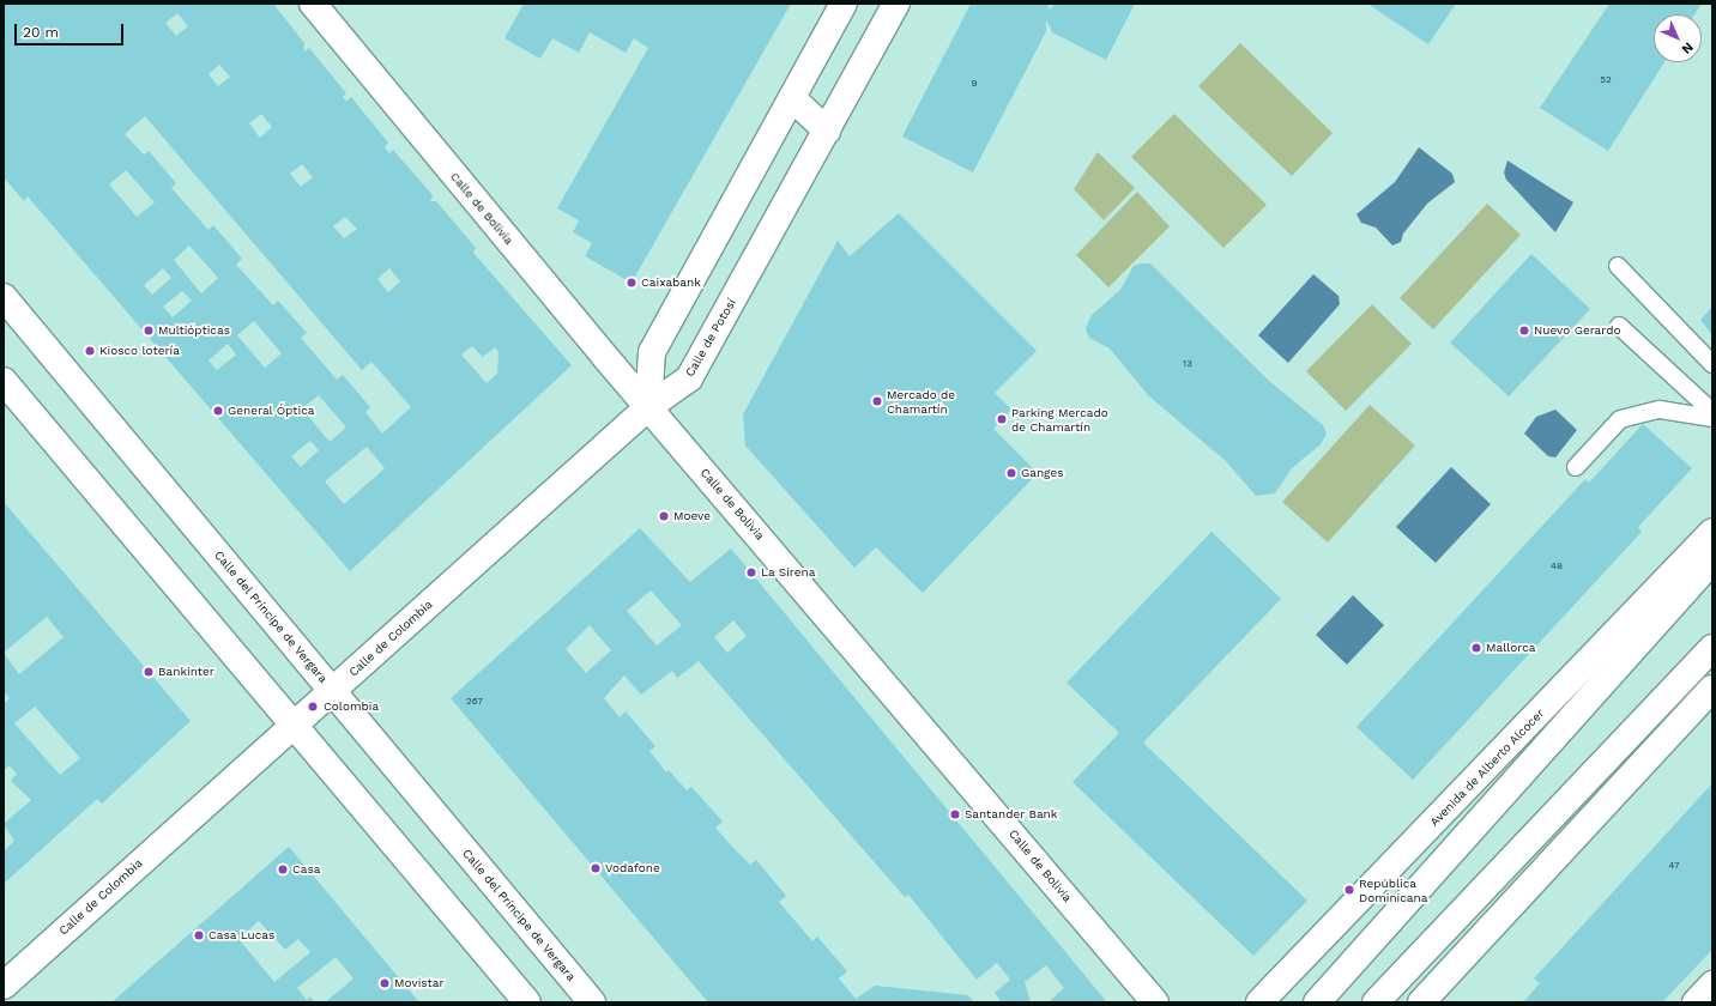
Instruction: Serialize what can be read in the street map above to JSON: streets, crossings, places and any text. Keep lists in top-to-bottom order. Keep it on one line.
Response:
{"streets":{"street":["Calle de Bolivia","Calle de Potosí","Calle del Príncipe de Vergara","Calle de Colombia","Avenida de Alberto Alcocer"]},"crossings":[["Calle de Bolivia","Calle de Potosí"],["Calle de Bolivia","Calle de Colombia"],["Calle de Potosí","Calle de Colombia"],["Calle del Príncipe de Vergara","Calle de Colombia"]],"places":["Caixabank","Multiópticas","Nuevo Gerardo","Kiosco lotería","Mercado de Chamartín","General Óptica","Parking Mercado de Chamartín","Ganges","Moeve","La Sirena","Mallorca","Bankinter","Colombia","Santander Bank","Vodafone","Casa","República Dominicana","Casa Lucas","Movistar"],"house_numbers":["52","9","13","48","267","47"],"scale_bar":"20 m","north":"bottom right"}
